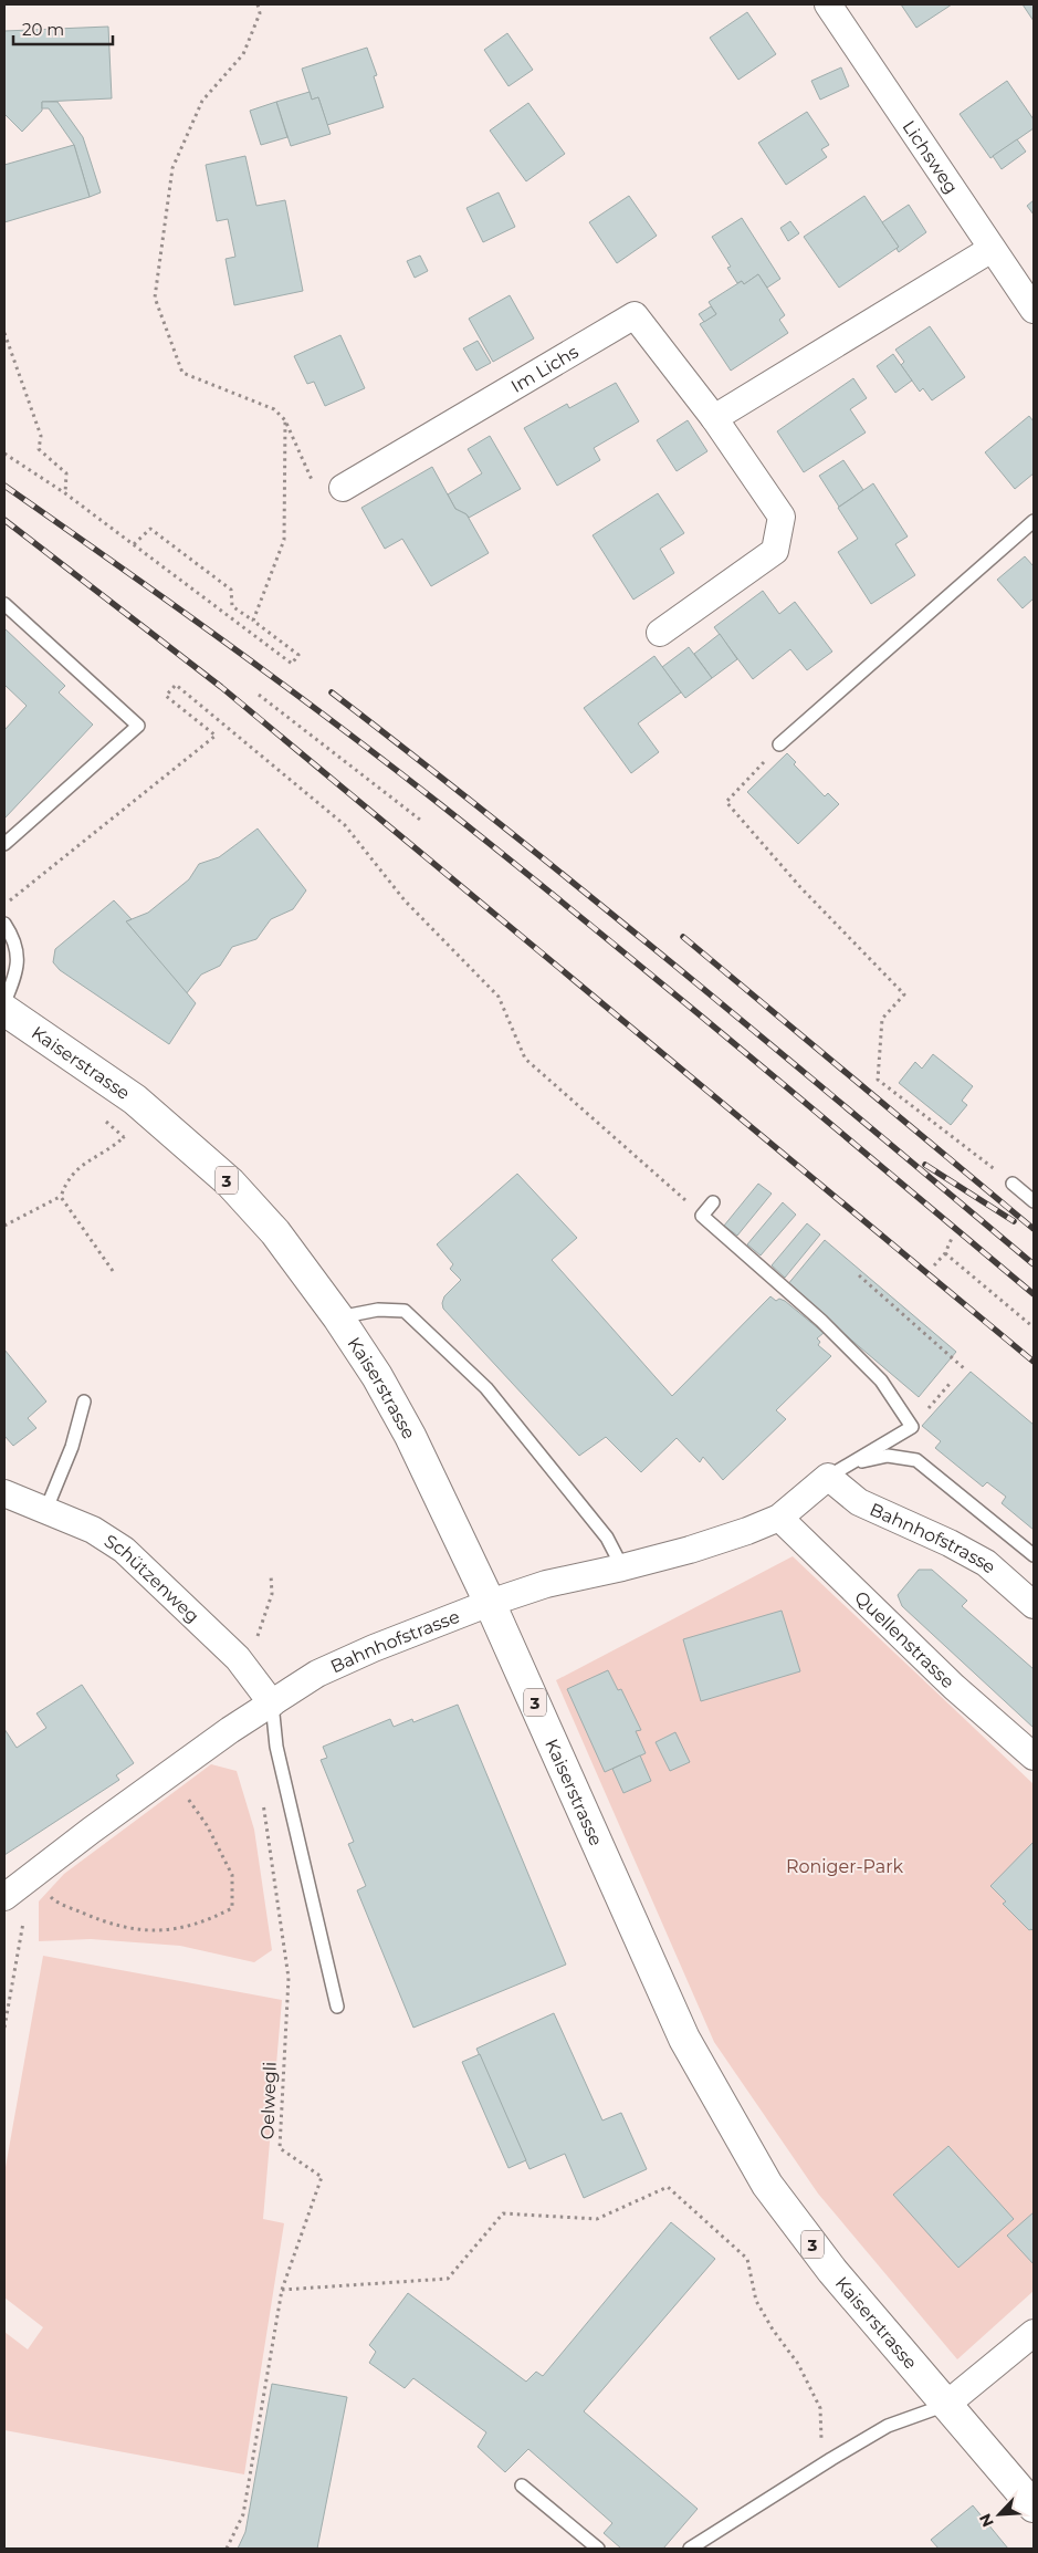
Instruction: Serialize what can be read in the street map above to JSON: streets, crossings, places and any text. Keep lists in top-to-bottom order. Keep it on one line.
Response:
{"streets":{"main road":["Kaiserstrasse","3"],"street":["Lichsweg","Im Lichs","Bahnhofstrasse","Schützenweg","Quellenstrasse"],"path":["Oelwegli"]},"crossings":[["Kaiserstrasse","Bahnhofstrasse"],["Bahnhofstrasse","Schützenweg"],["Bahnhofstrasse","Quellenstrasse"]],"parks":["Roniger-Park"],"scale_bar":"20 m","north":"bottom left"}
